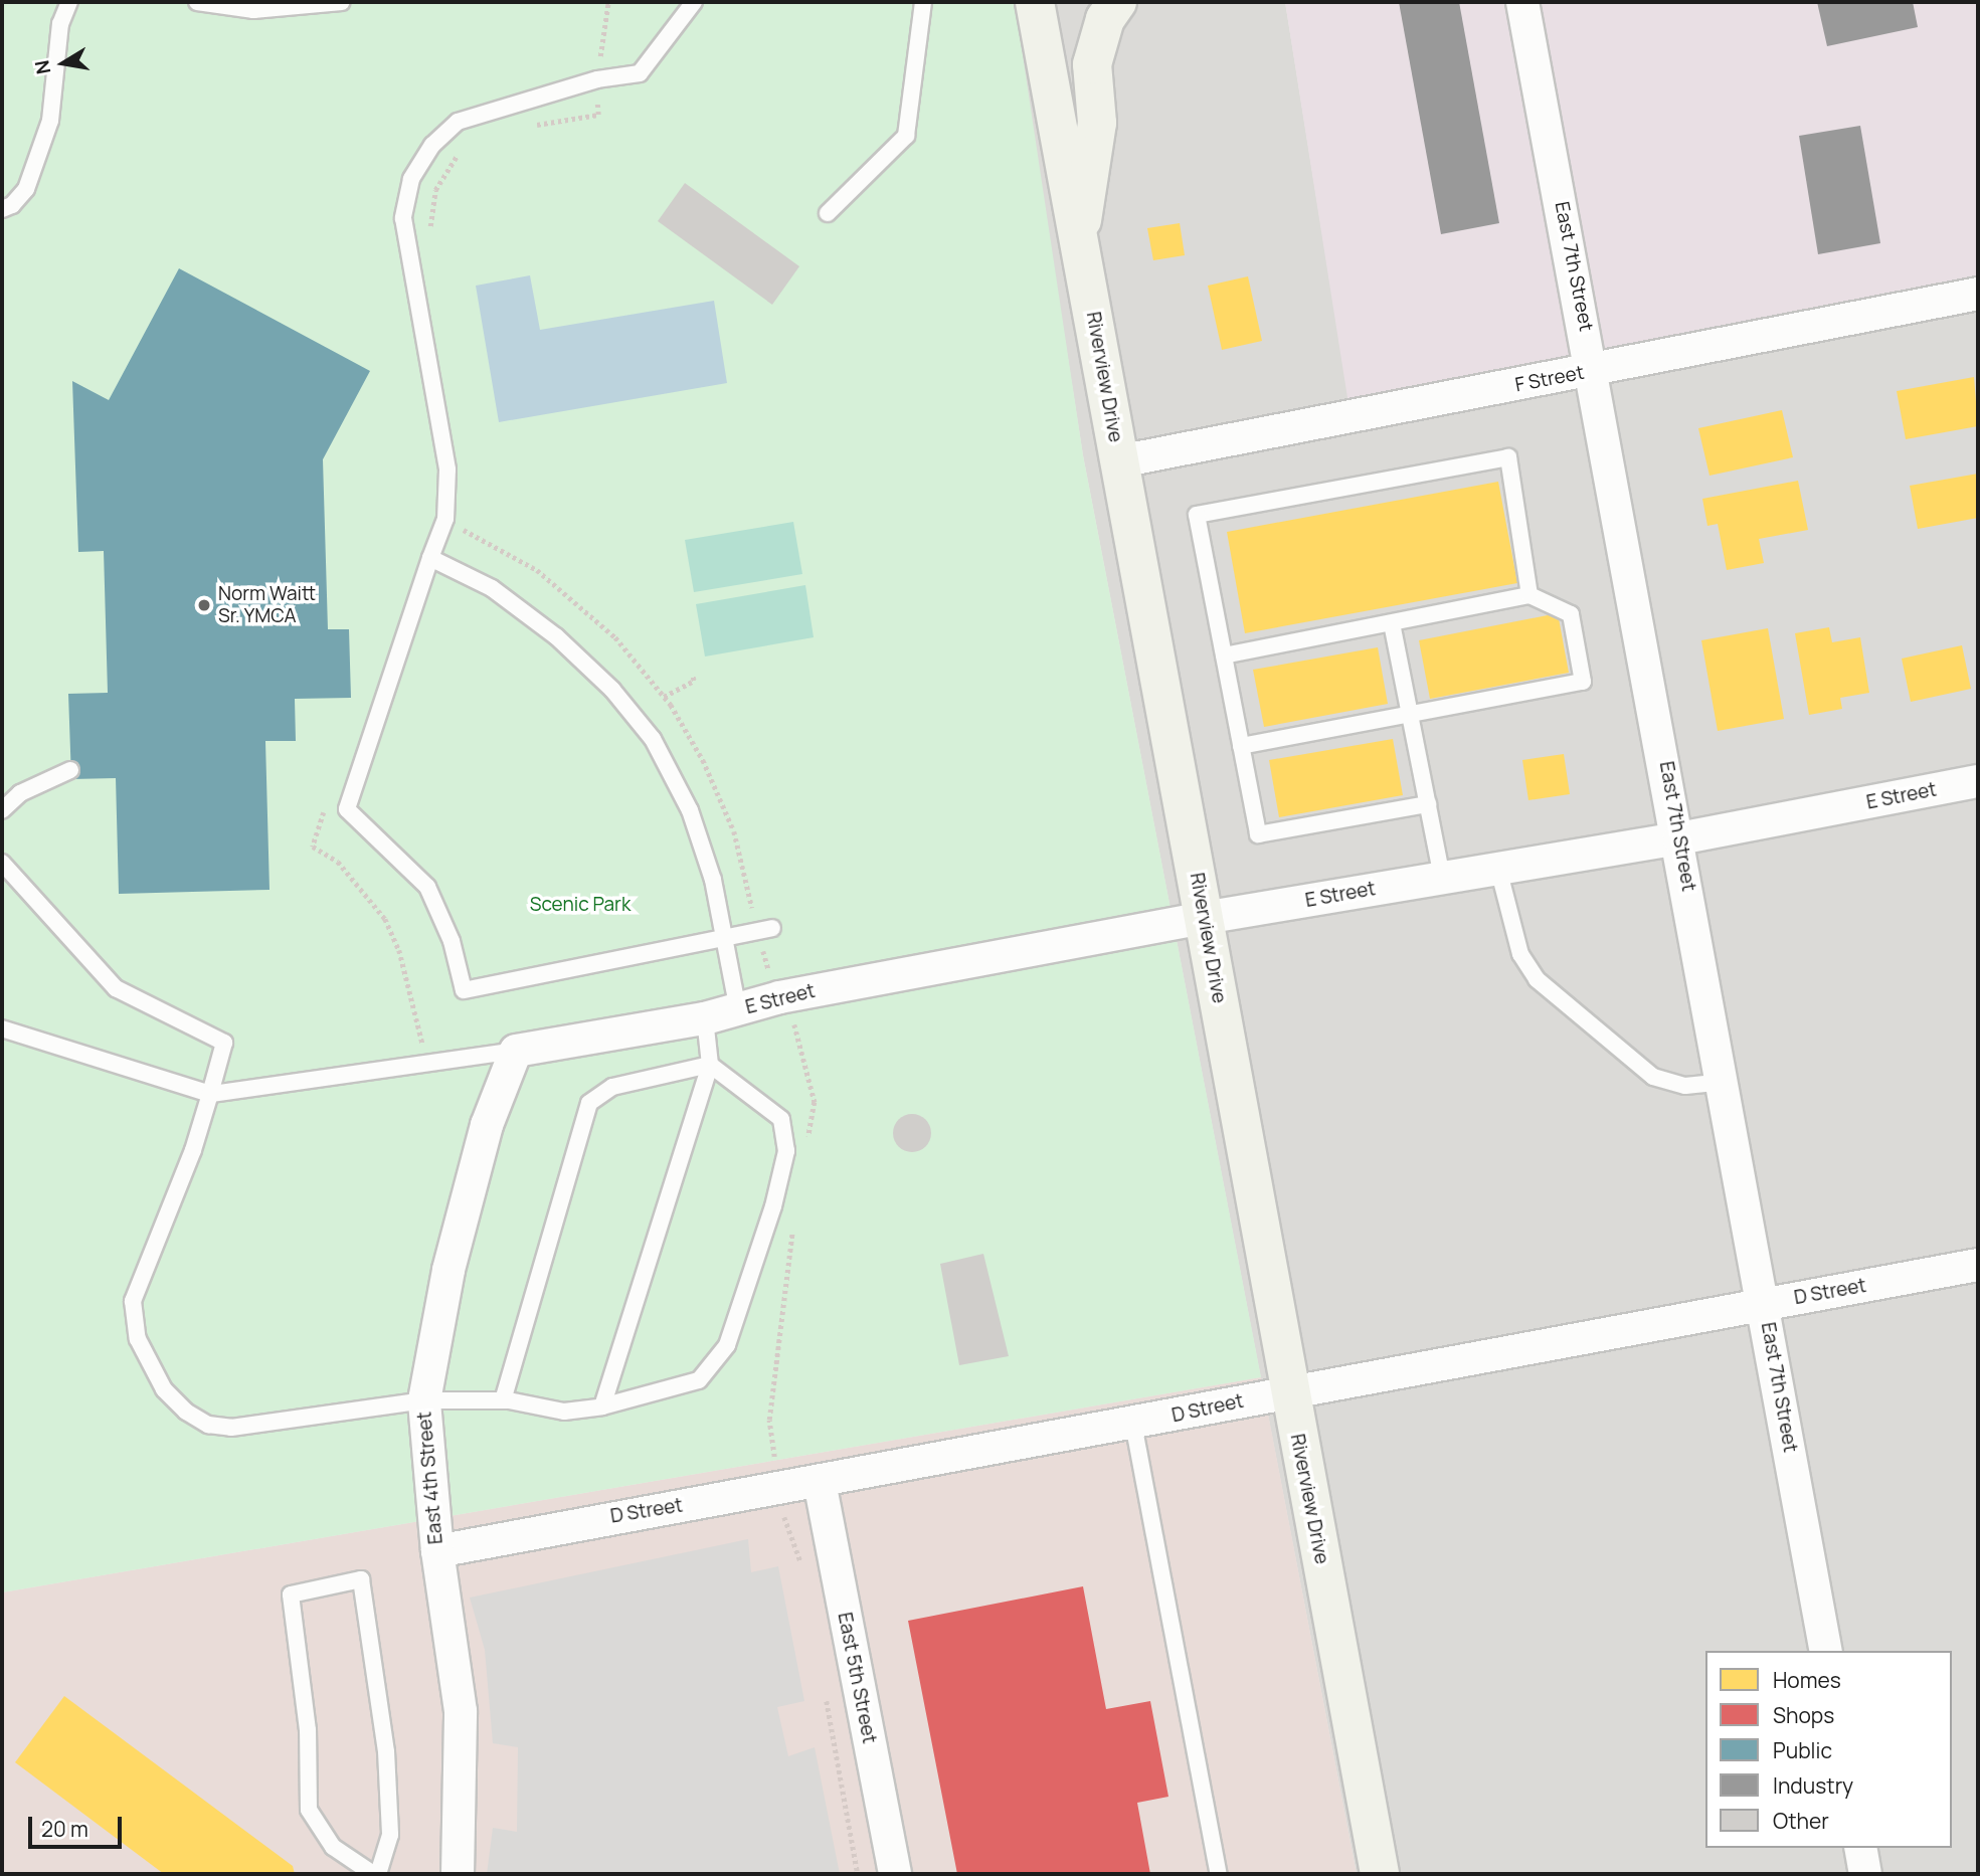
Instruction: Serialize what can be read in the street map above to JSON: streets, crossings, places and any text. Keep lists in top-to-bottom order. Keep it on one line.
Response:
{"streets":{"main road":["Riverview Drive"],"street":["East 7th Street","F Street","E Street","D Street","East 4th Street","East 5th Street"]},"crossings":[["East 7th Street","F Street"],["East 7th Street","E Street"],["East 7th Street","D Street"],["Riverview Drive","F Street"],["Riverview Drive","E Street"],["Riverview Drive","D Street"],["E Street","East 4th Street"],["D Street","East 4th Street"],["D Street","East 5th Street"]],"parks":["Scenic Park"],"places":["Norm Waitt Sr. YMCA"],"legend":["Homes","Shops","Public","Industry","Other"],"scale_bar":"20 m","north":"left"}
